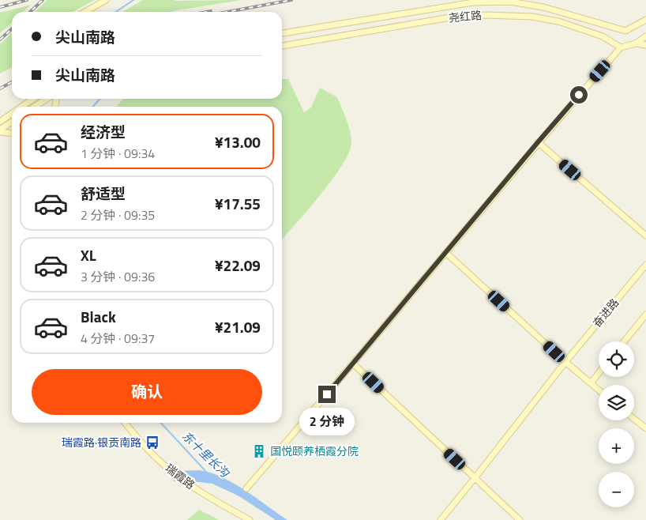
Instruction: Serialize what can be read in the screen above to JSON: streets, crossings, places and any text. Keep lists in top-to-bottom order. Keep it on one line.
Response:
{"streets":{"street":["尧红路","奋进路","瑞霞路"]},"water":["东十里长沟"],"places":{"bus stop":["瑞霞路·银贡南路"],"building":["国悦颐养栖霞分院"]},"page":{"banner":["尖山南路","尖山南路"],"list":[{"name":"经济型","note":"1 分钟 · 09:34","value":"¥13.00"},{"name":"舒适型","note":"2 分钟 · 09:35","value":"¥17.55"},{"name":"XL","note":"3 分钟 · 09:36","value":"¥22.09"},{"name":"Black","note":"4 分钟 · 09:37","value":"¥21.09"}],"map_buttons":["+","−"],"buttons":"确认","bubble":"2 分钟"}}
